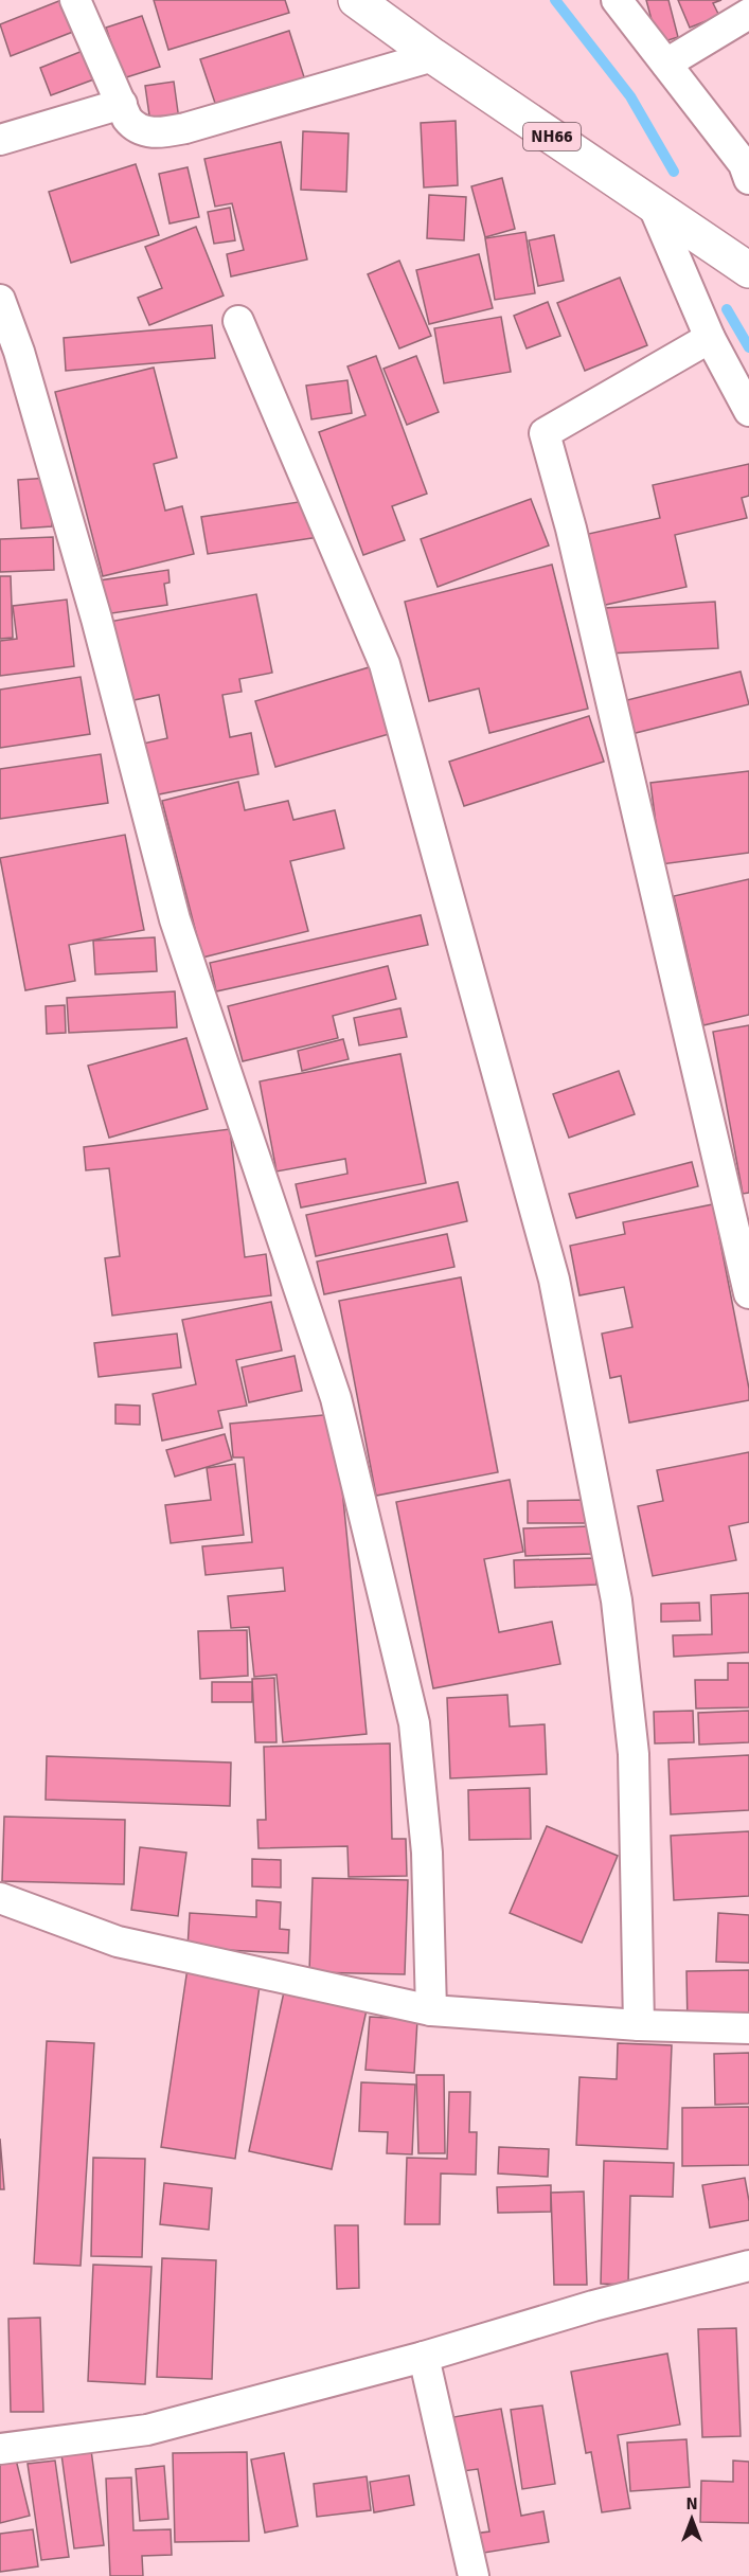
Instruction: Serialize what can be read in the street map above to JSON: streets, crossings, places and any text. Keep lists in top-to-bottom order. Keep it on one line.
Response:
{"streets":{"highway":["NH66"]},"north":"top"}
